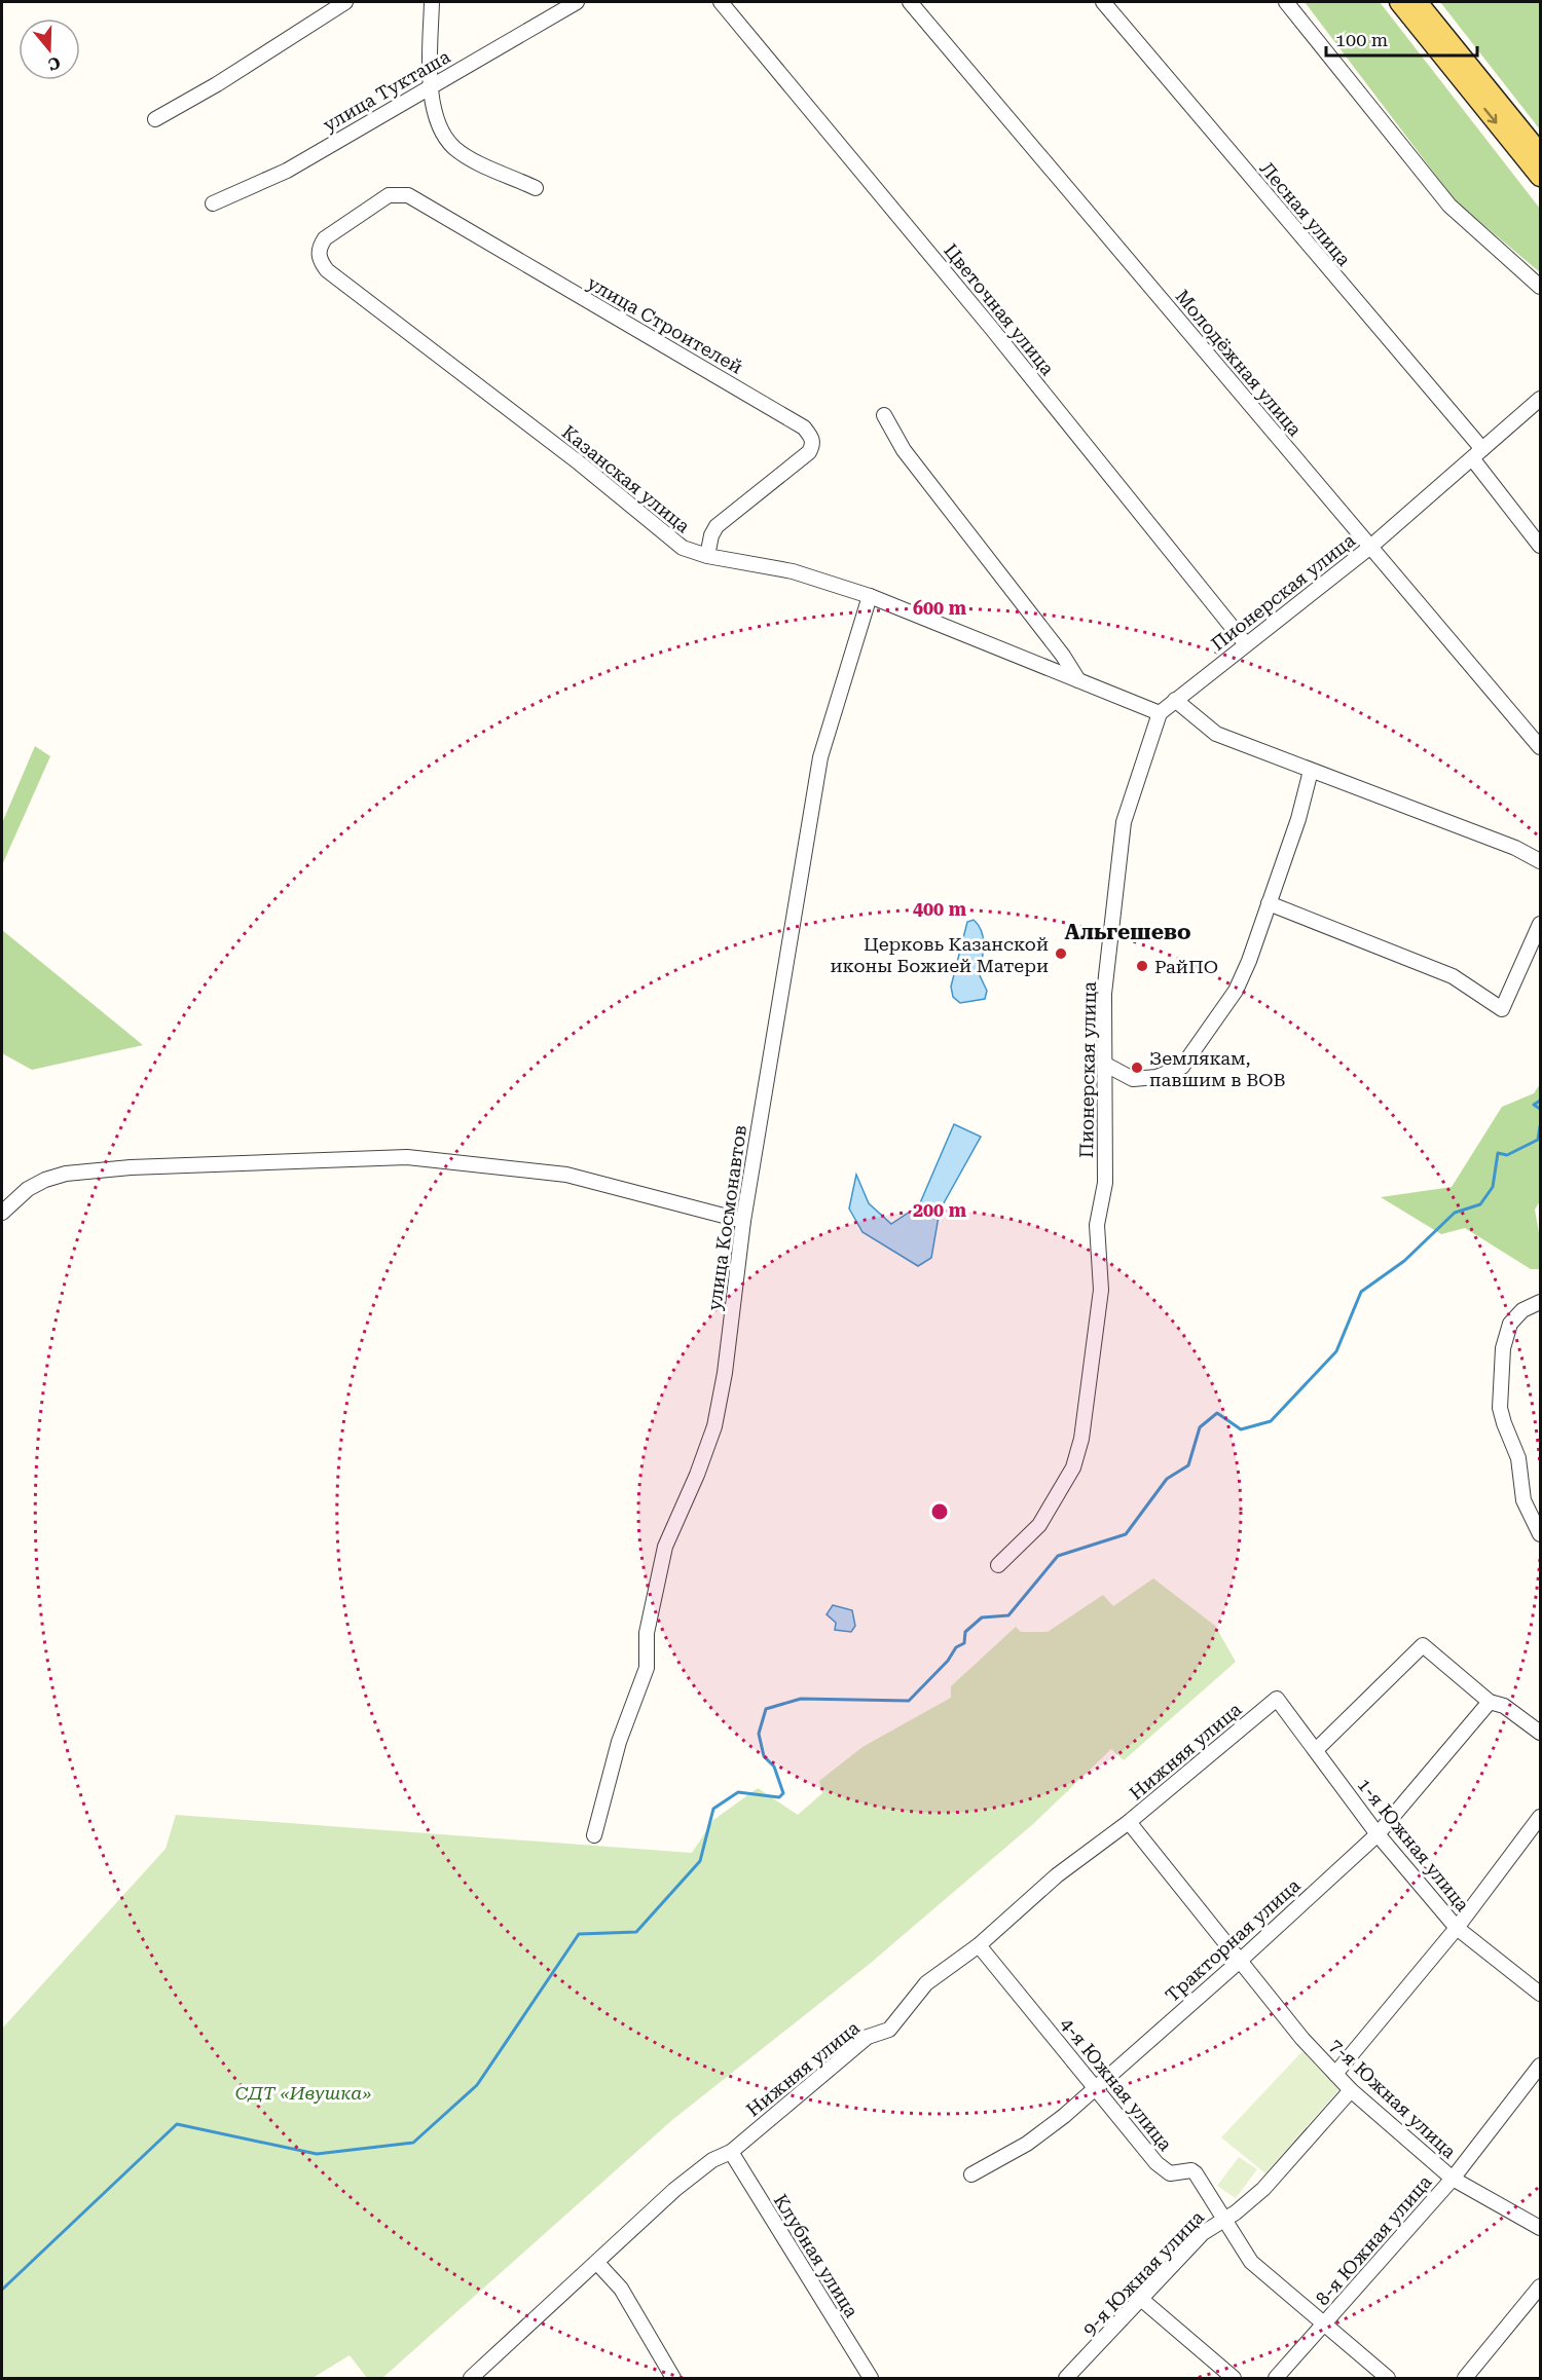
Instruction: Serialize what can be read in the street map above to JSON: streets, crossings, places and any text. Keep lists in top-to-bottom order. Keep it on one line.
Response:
{"streets":{"street":["улица Тукташа","Лесная улица","Цветочная улица","улица Строителей","Молодёжная улица","Казанская улица","Пионерская улица","улица Космонавтов","Нижняя улица","1-я Южная улица","Тракторная улица","4-я Южная улица","7-я Южная улица","8-я Южная улица","Клубная улица","9-я Южная улица"]},"crossings":[["Лесная улица","Пионерская улица"],["Цветочная улица","Пионерская улица"],["улица Строителей","Казанская улица"],["Молодёжная улица","Пионерская улица"],["Казанская улица","Пионерская улица"],["Казанская улица","улица Космонавтов"],["Нижняя улица","1-я Южная улица"],["Нижняя улица","4-я Южная улица"],["Нижняя улица","7-я Южная улица"],["Нижняя улица","Клубная улица"],["1-я Южная улица","Тракторная улица"],["Тракторная улица","4-я Южная улица"],["Тракторная улица","7-я Южная улица"],["4-я Южная улица","8-я Южная улица"],["4-я Южная улица","9-я Южная улица"],["7-я Южная улица","8-я Южная улица"],["7-я Южная улица","9-я Южная улица"]],"districts":["Альгешево"],"parks":["СДТ «Ивушка»"],"places":["Церковь Казанской иконы Божией Матери","РайПО","Землякам, павшим в ВОВ"],"scale_bar":"100 m","north":"bottom","rings":["600 m","400 m","200 m"]}
